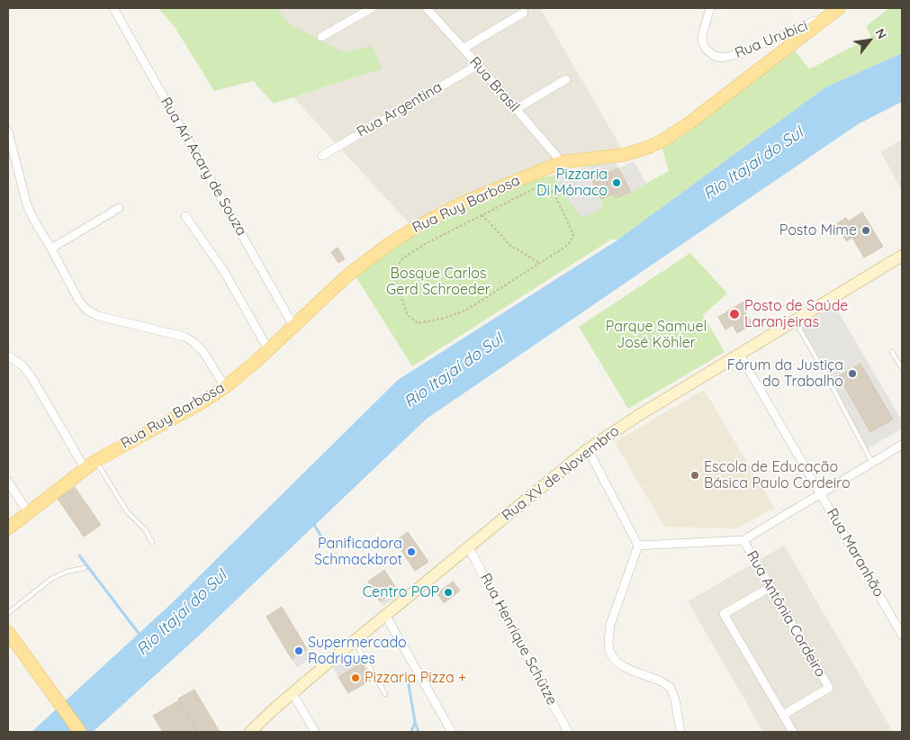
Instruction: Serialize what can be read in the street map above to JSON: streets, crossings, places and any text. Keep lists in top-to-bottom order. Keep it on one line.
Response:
{"streets":{"main road":["Rua Ruy Barbosa","Rua XV de Novembro"],"street":["Rua Urubici","Rua Brasil","Rua Argentina","Rua Ari Acary de Souza","Rua Maranhão","Rua Antônia Cordeiro","Rua Henrique Schütze"]},"crossings":[["Rua Urubici","Rua Ruy Barbosa"],["Rua Brasil","Rua Argentina"],["Rua Brasil","Rua Ruy Barbosa"],["Rua Ari Acary de Souza","Rua Ruy Barbosa"],["Rua XV de Novembro","Rua Maranhão"],["Rua XV de Novembro","Rua Henrique Schütze"]],"water":["Rio Itajaí do Sul"],"parks":["Bosque Carlos Gerd Schroeder","Parque Samuel José Köhler"],"places":["Pizzaria Di Mônaco","Posto Mime","Posto de Saúde Laranjeiras","Fórum da Justiça do Trabalho","Escola de Educação Básica Paulo Cordeiro","Panificadora Schmackbrot","Centro POP","Supermercado Rodrigues","Pizzaria Pizza +"],"north":"top right"}
